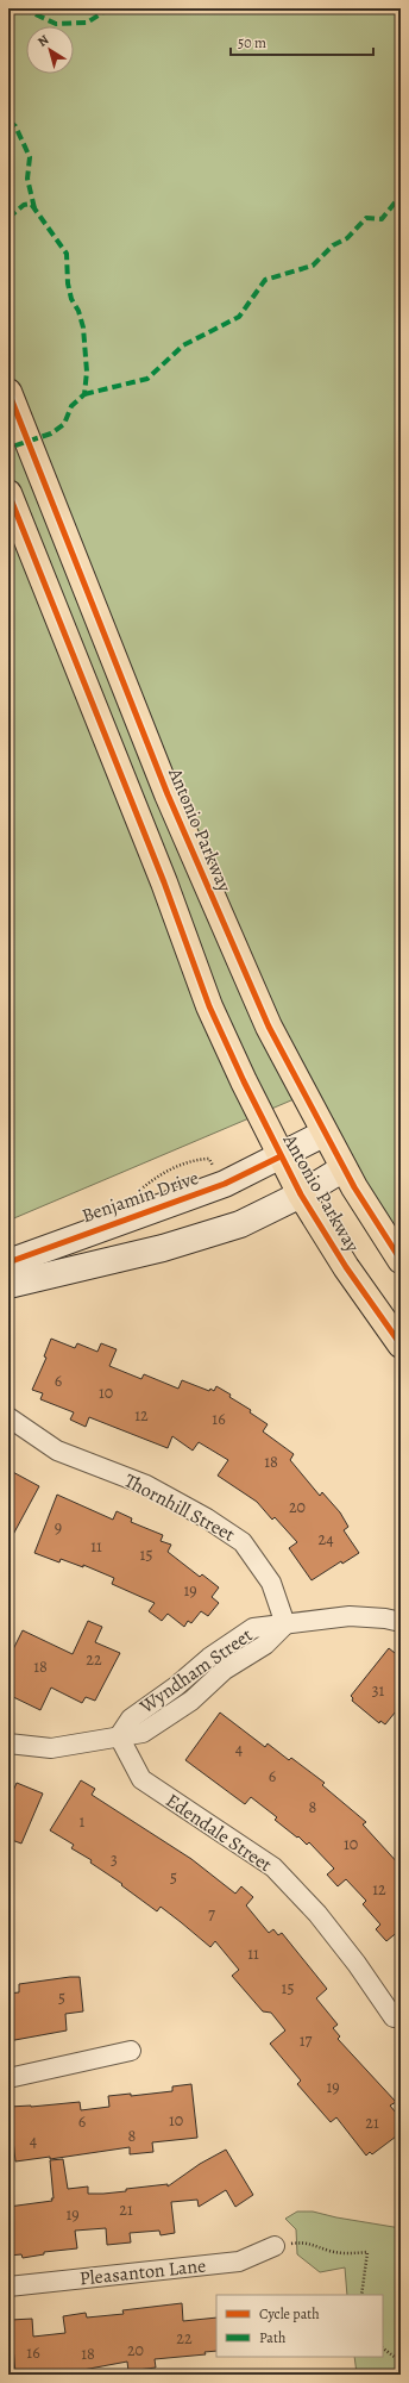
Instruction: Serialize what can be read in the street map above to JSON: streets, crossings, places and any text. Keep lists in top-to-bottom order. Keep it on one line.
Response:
{"streets":{"main road":["Antonio Parkway","Benjamin Drive"],"street":["Thornhill Street","Wyndham Street","Edendale Street","Pleasanton Lane"]},"crossings":[["Antonio Parkway","Benjamin Drive"],["Thornhill Street","Wyndham Street"],["Wyndham Street","Edendale Street"]],"house_numbers":["6","10","12","16","18","20","9","24","11","15","19","22","18","31","4","6","8","1","10","3","5","12","7","11","15","5","17","19","10","6","21","8","4","21","19","22","20","16","18"],"legend":["Cycle path","Path"],"scale_bar":"50 m","north":"top left"}
